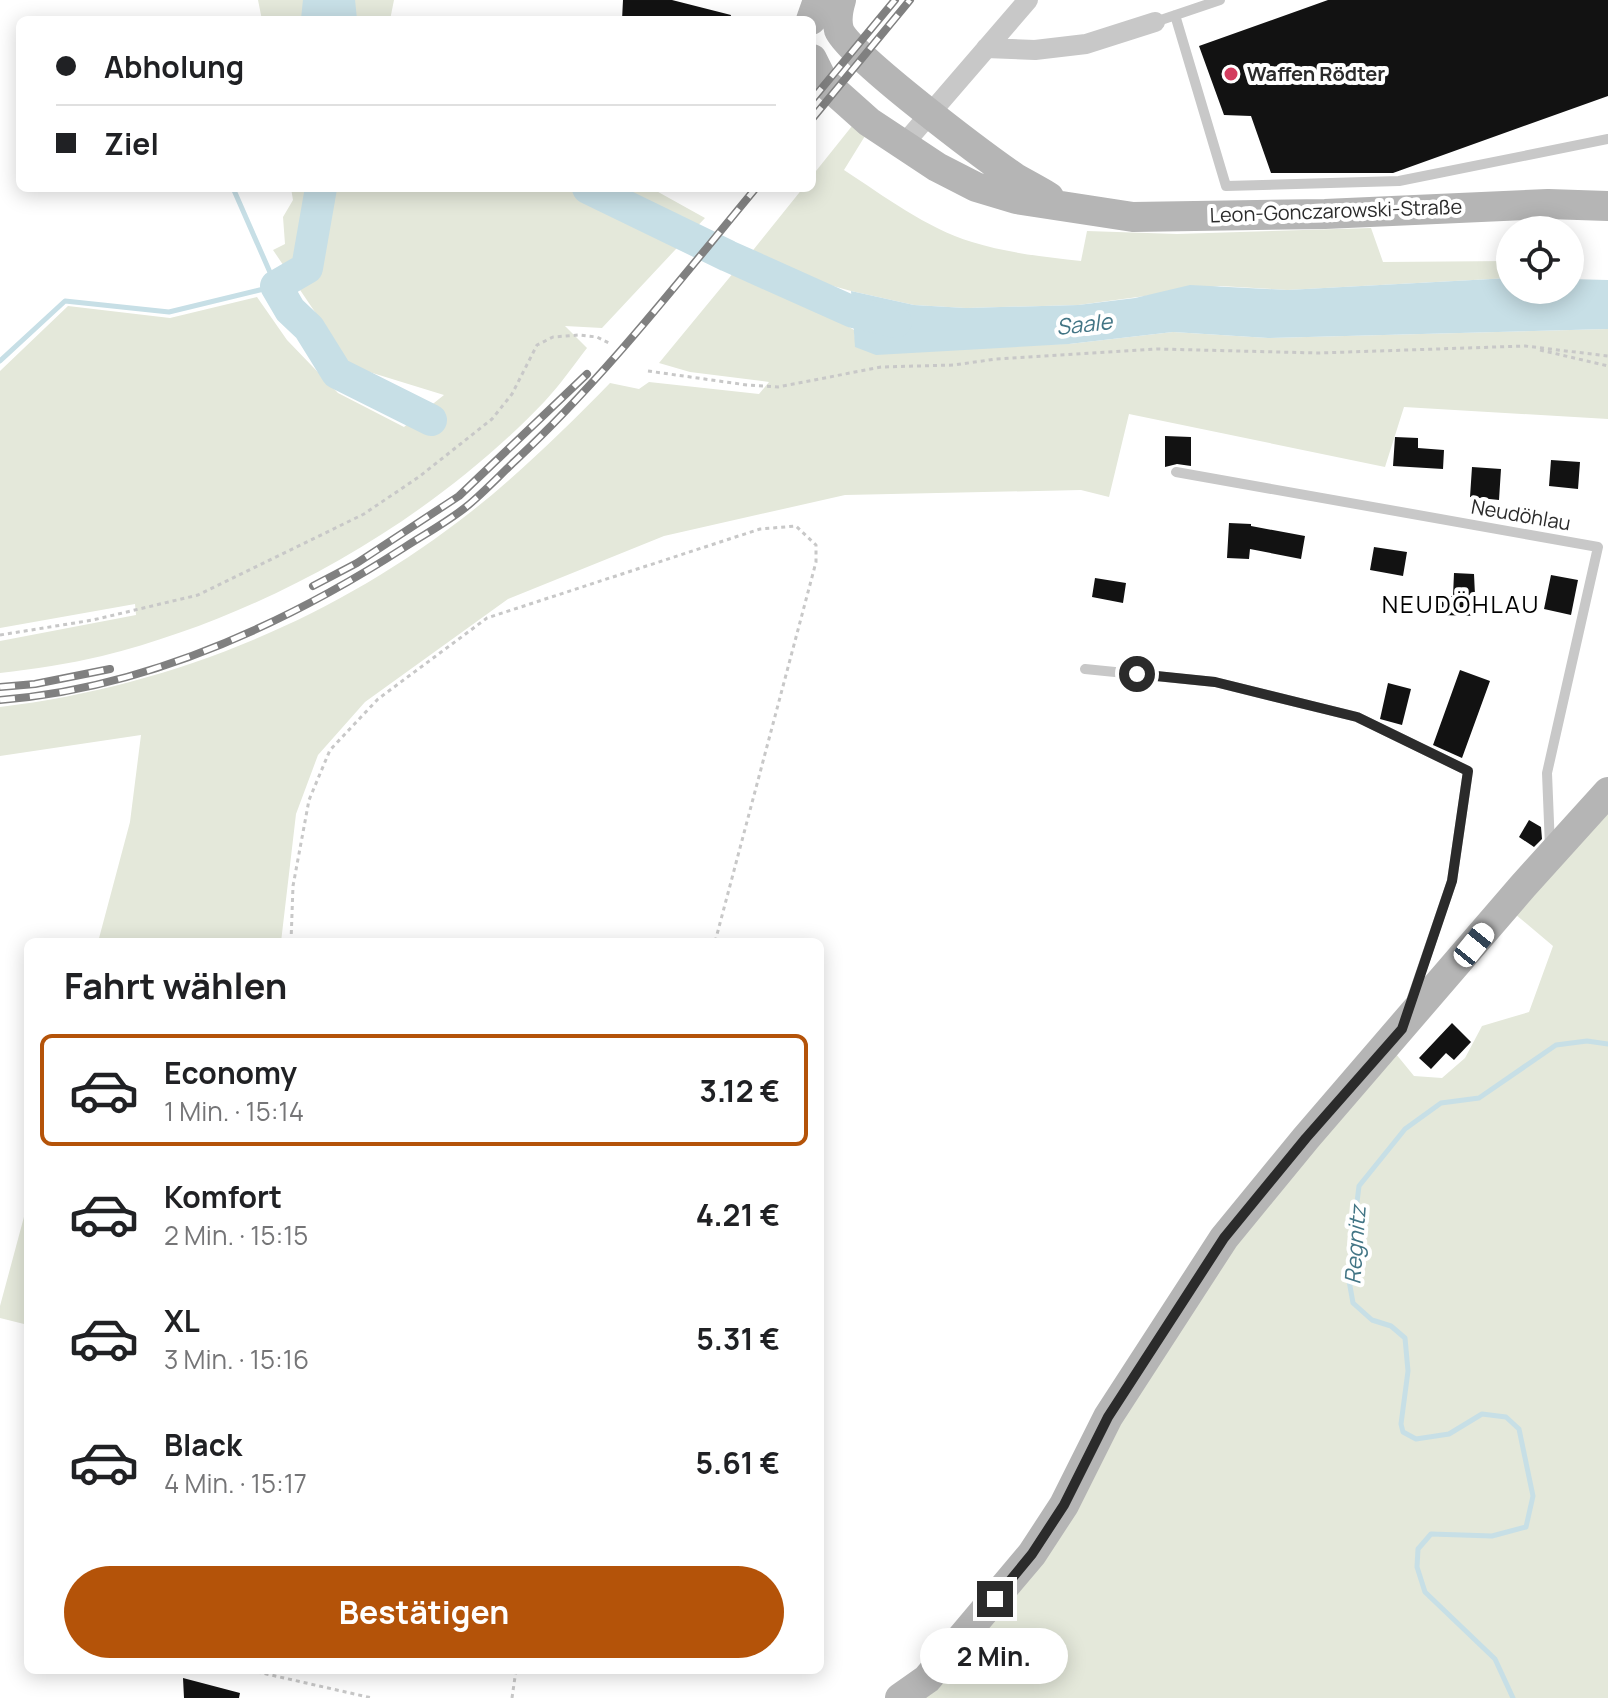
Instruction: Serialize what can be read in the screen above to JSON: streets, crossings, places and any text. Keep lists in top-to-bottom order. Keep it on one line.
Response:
{"streets":{"street":["Leon-Gonczarowski-Straße"],"lane":["Neudöhlau"]},"districts":["NEUDÖHLAU"],"water":["Saale","Regnitz"],"places":["Waffen Rödter"],"page":{"banner":["Abholung","Ziel"],"heading":"Fahrt wählen","list":[{"name":"Economy","note":"1 Min. · 15:14","value":"3.12 €"},{"name":"Komfort","note":"2 Min. · 15:15","value":"4.21 €"},{"name":"XL","note":"3 Min. · 15:16","value":"5.31 €"},{"name":"Black","note":"4 Min. · 15:17","value":"5.61 €"}],"buttons":"Bestätigen","bubble":"2 Min."}}
